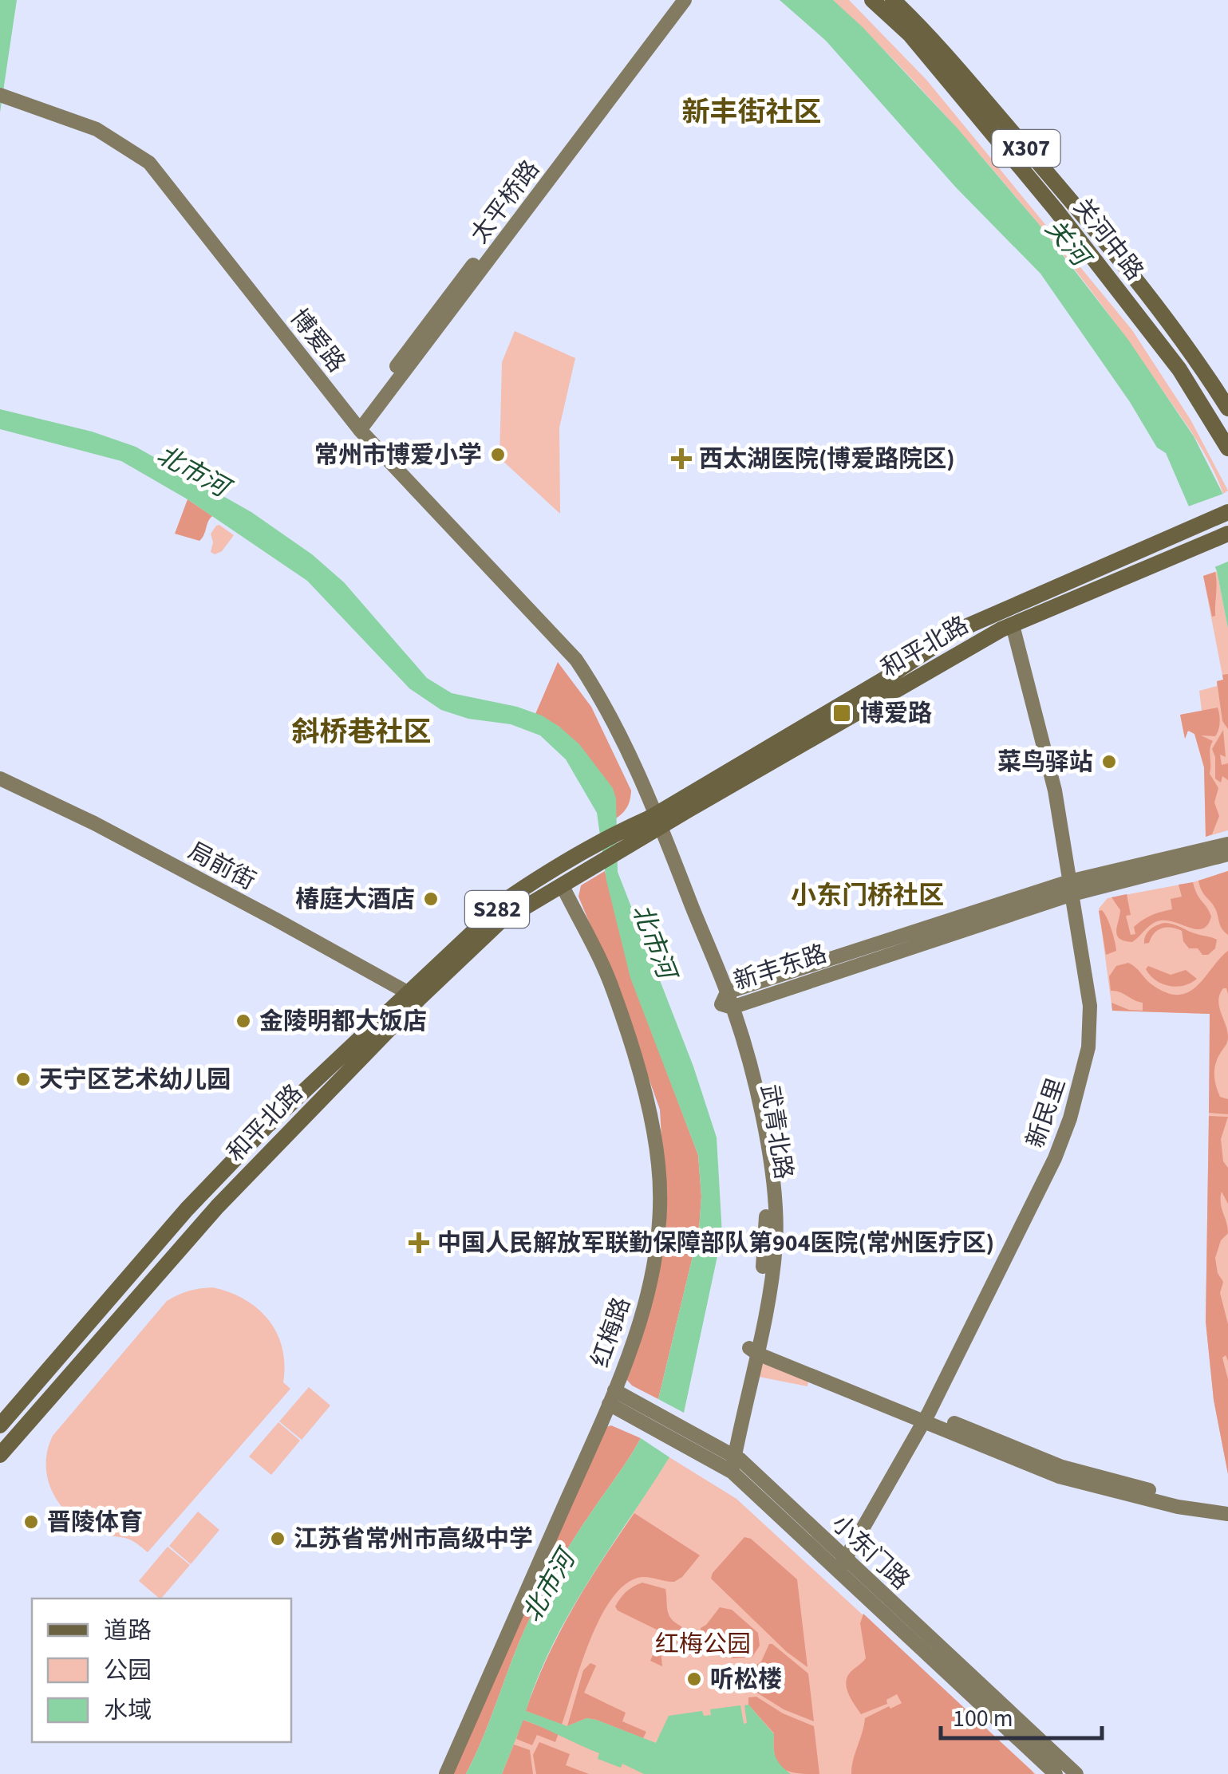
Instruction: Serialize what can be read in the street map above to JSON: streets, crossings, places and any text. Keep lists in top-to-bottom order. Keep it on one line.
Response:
{"streets":{"main road":["X307","关河中路","和平北路","S282"],"street":["太平桥路","博爱路","局前街","新丰东路","新民里","武青北路","红梅路","小东门路"]},"crossings":[["太平桥路","博爱路"],["博爱路","和平北路"],["博爱路","武青北路"],["和平北路","局前街"],["和平北路","新民里"],["和平北路","武青北路"],["和平北路","红梅路"],["新丰东路","新民里"],["新丰东路","武青北路"],["新民里","小东门路"],["武青北路","小东门路"],["红梅路","小东门路"]],"districts":["新丰街社区","斜桥巷社区","小东门桥社区"],"water":["关河","北市河"],"parks":["红梅公园"],"places":{"other":["常州市博爱小学","菜鸟驿站","椿庭大酒店","金陵明都大饭店","天宁区艺术幼儿园","晋陵体育","江苏省常州市高级中学","听松楼"],"health":["西太湖医院(博爱路院区)","中国人民解放军联勤保障部队第904医院(常州医疗区)"],"transit":["博爱路"]},"legend":["道路","公园","水域"],"scale_bar":"100 m"}
